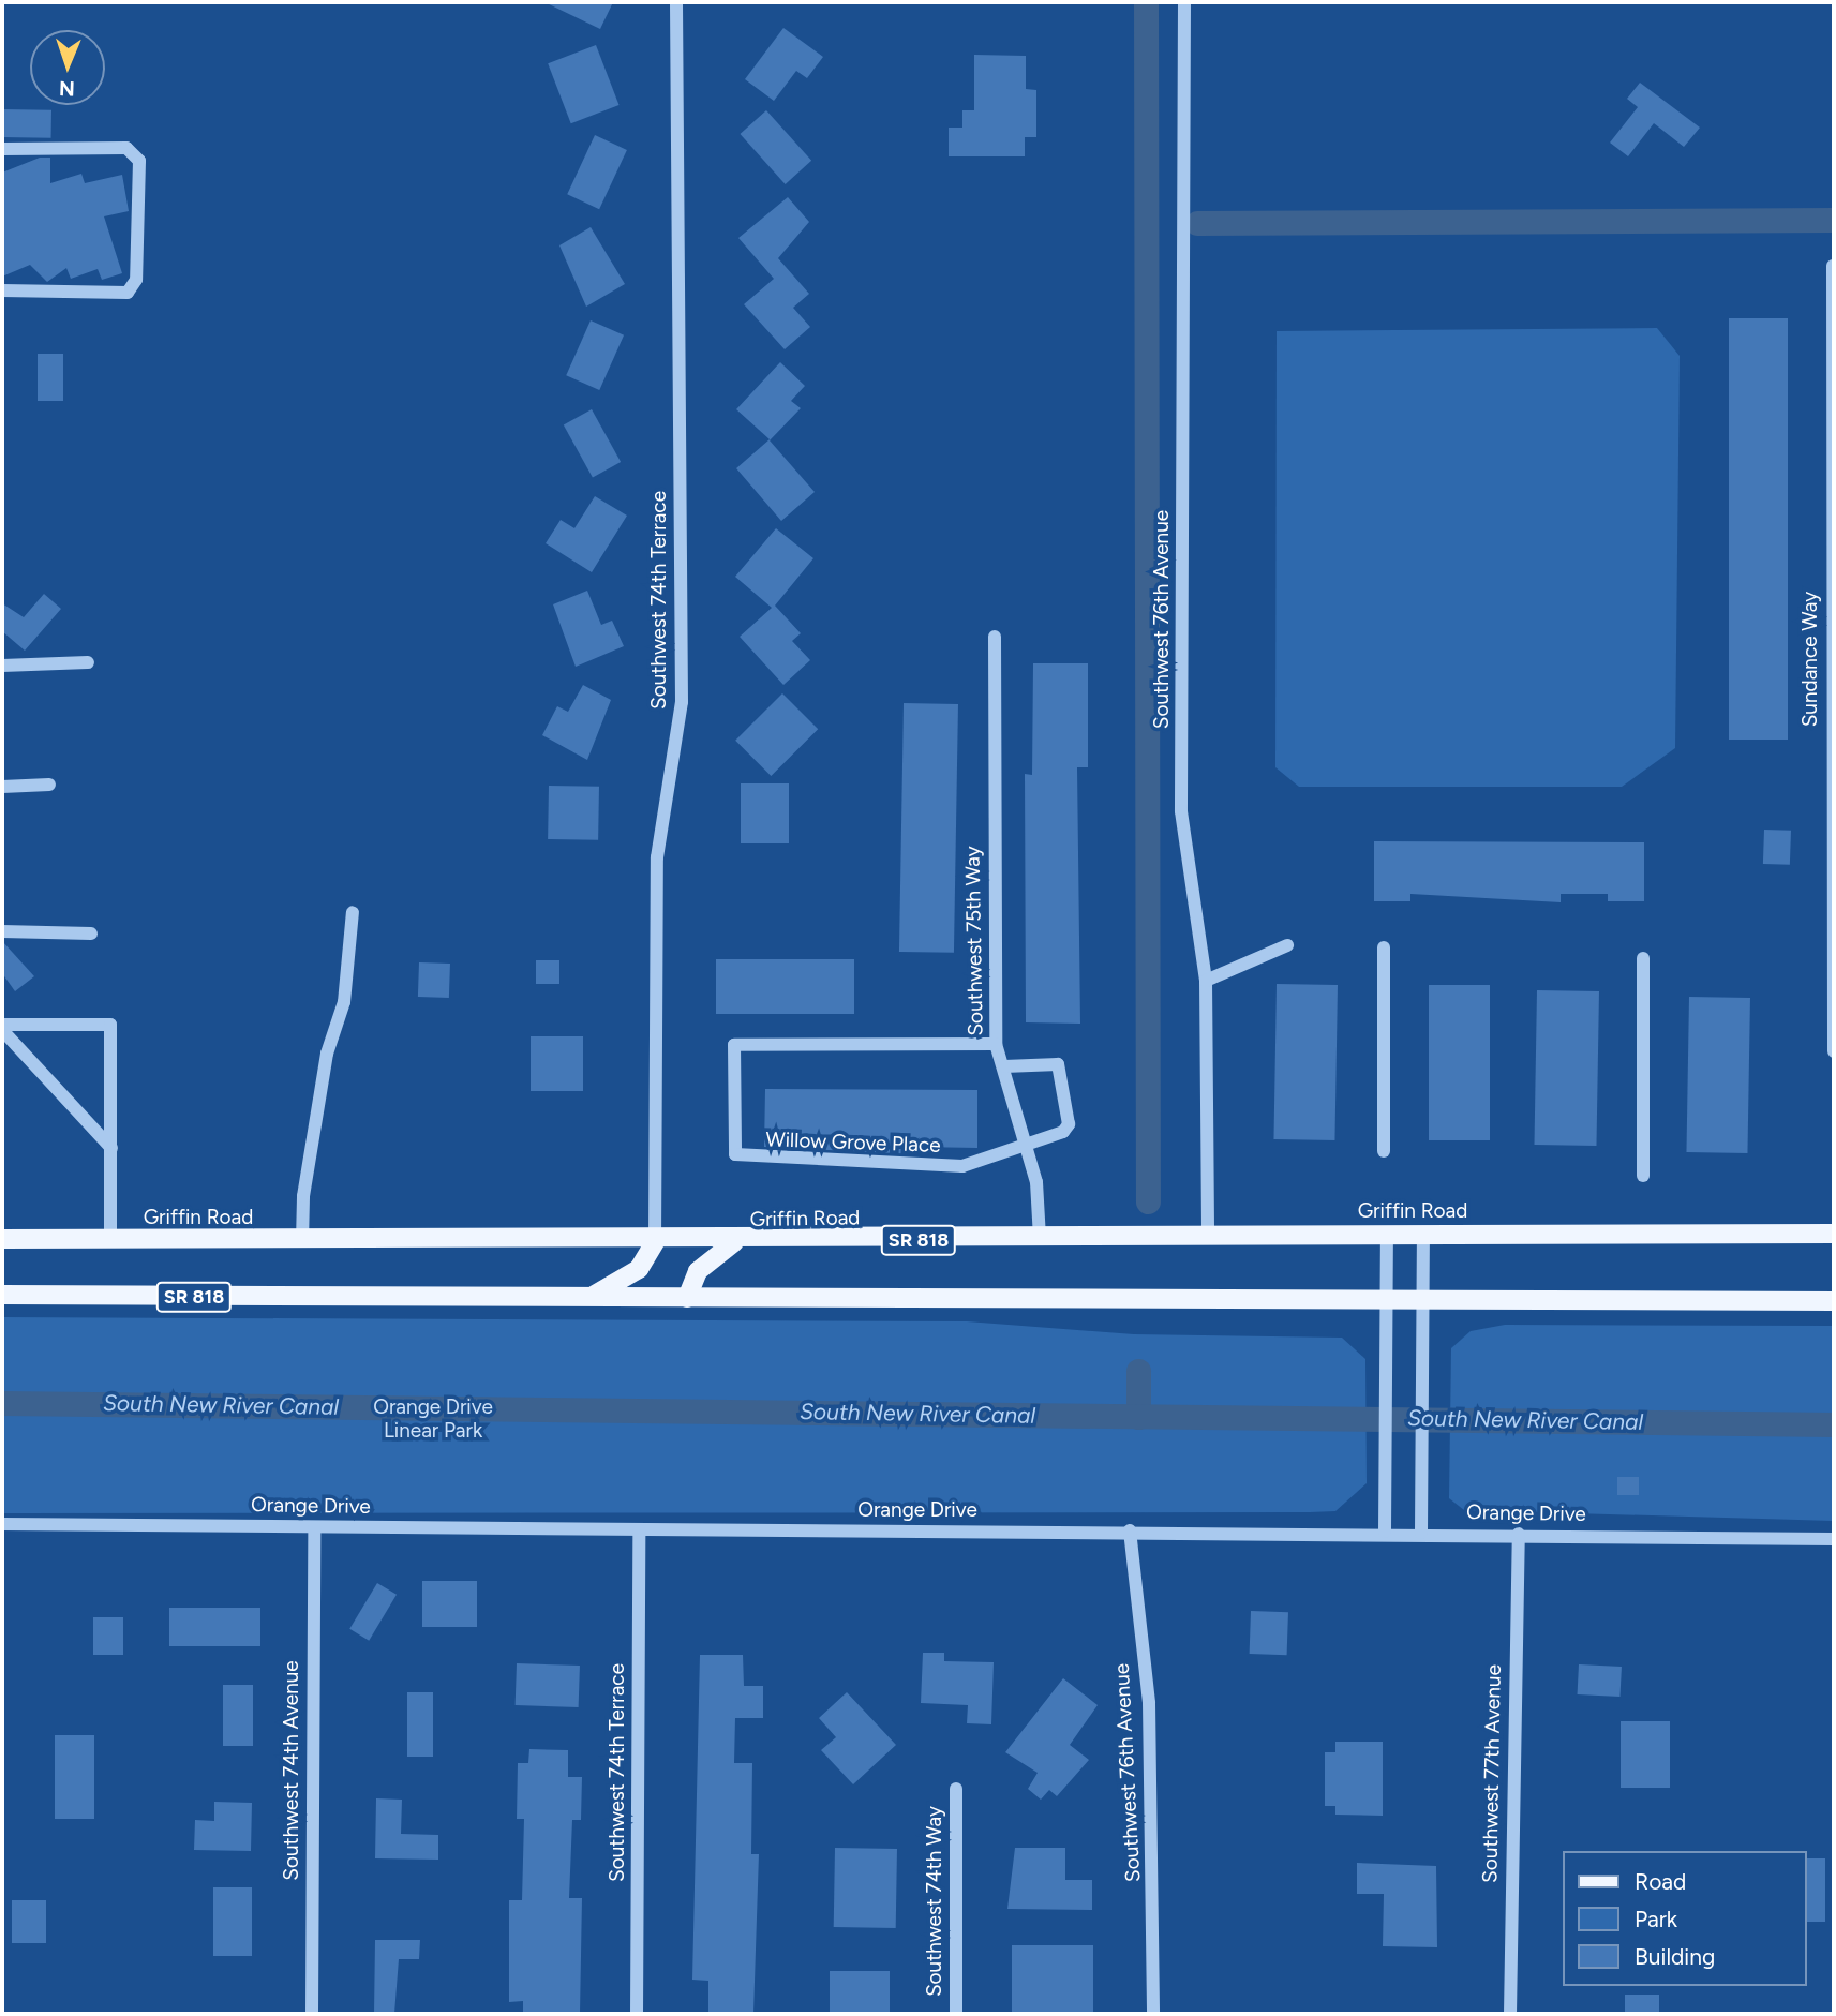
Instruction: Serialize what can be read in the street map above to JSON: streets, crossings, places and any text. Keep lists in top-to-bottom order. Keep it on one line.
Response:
{"streets":{"main road":["Griffin Road","SR 818"],"street":["Southwest 74th Terrace","Southwest 76th Avenue","Sundance Way","Southwest 75th Way","Willow Grove Place","Orange Drive","Southwest 74th Avenue","Southwest 77th Avenue","Southwest 74th Way"]},"crossings":[["Southwest 74th Terrace","Griffin Road"],["Southwest 74th Terrace","Orange Drive"],["Southwest 76th Avenue","Griffin Road"],["Southwest 76th Avenue","Orange Drive"],["Southwest 75th Way","Willow Grove Place"],["Southwest 75th Way","Griffin Road"],["Orange Drive","Southwest 74th Avenue"],["Orange Drive","Southwest 77th Avenue"]],"water":["South New River Canal"],"parks":["Orange Drive Linear Park"],"legend":["Road","Park","Building"],"north":"bottom"}
